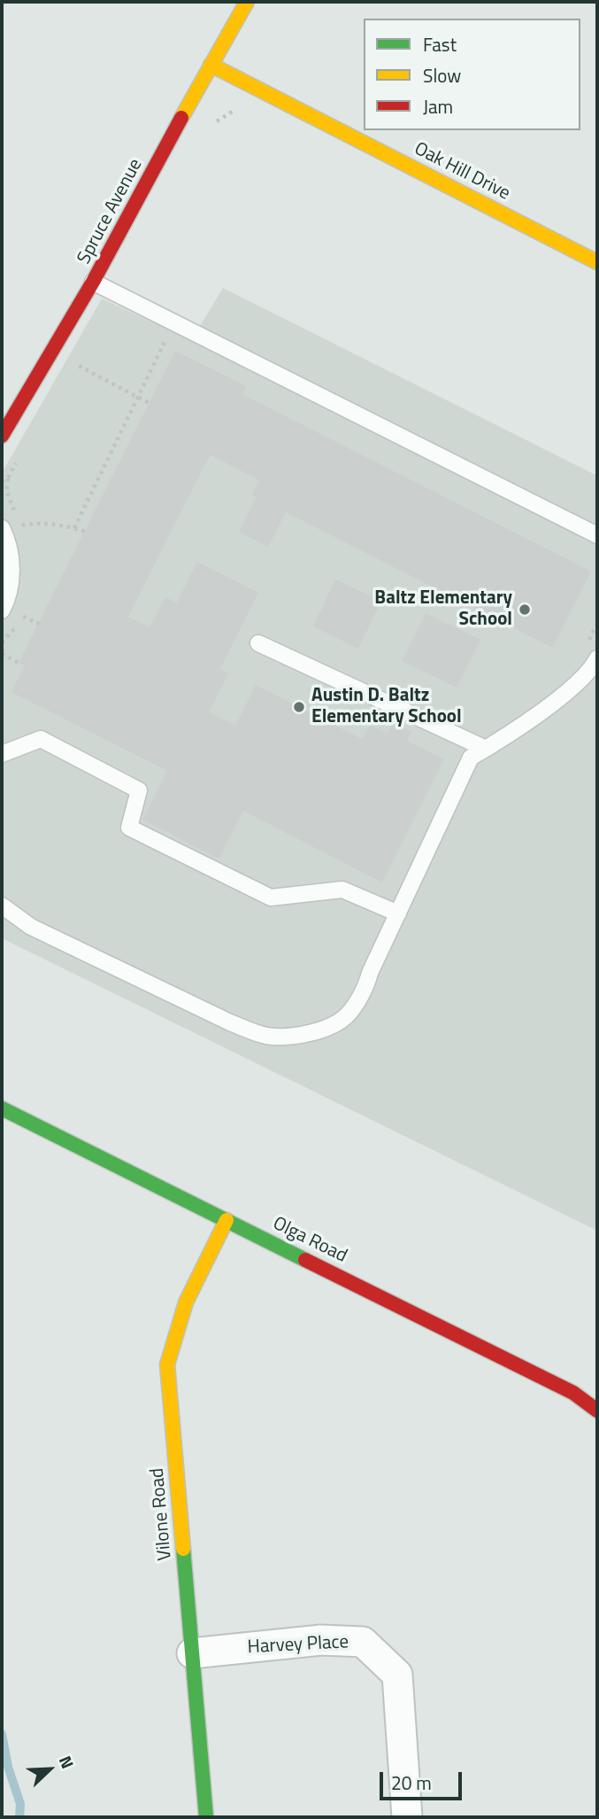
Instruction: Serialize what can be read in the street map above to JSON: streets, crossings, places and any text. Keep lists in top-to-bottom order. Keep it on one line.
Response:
{"streets":{"street":["Oak Hill Drive","Spruce Avenue","Olga Road","Vilone Road","Harvey Place"]},"crossings":[["Oak Hill Drive","Spruce Avenue"],["Olga Road","Vilone Road"],["Vilone Road","Harvey Place"]],"places":["Baltz Elementary School","Austin D. Baltz Elementary School"],"legend":["Fast","Slow","Jam"],"scale_bar":"20 m","north":"top right"}
